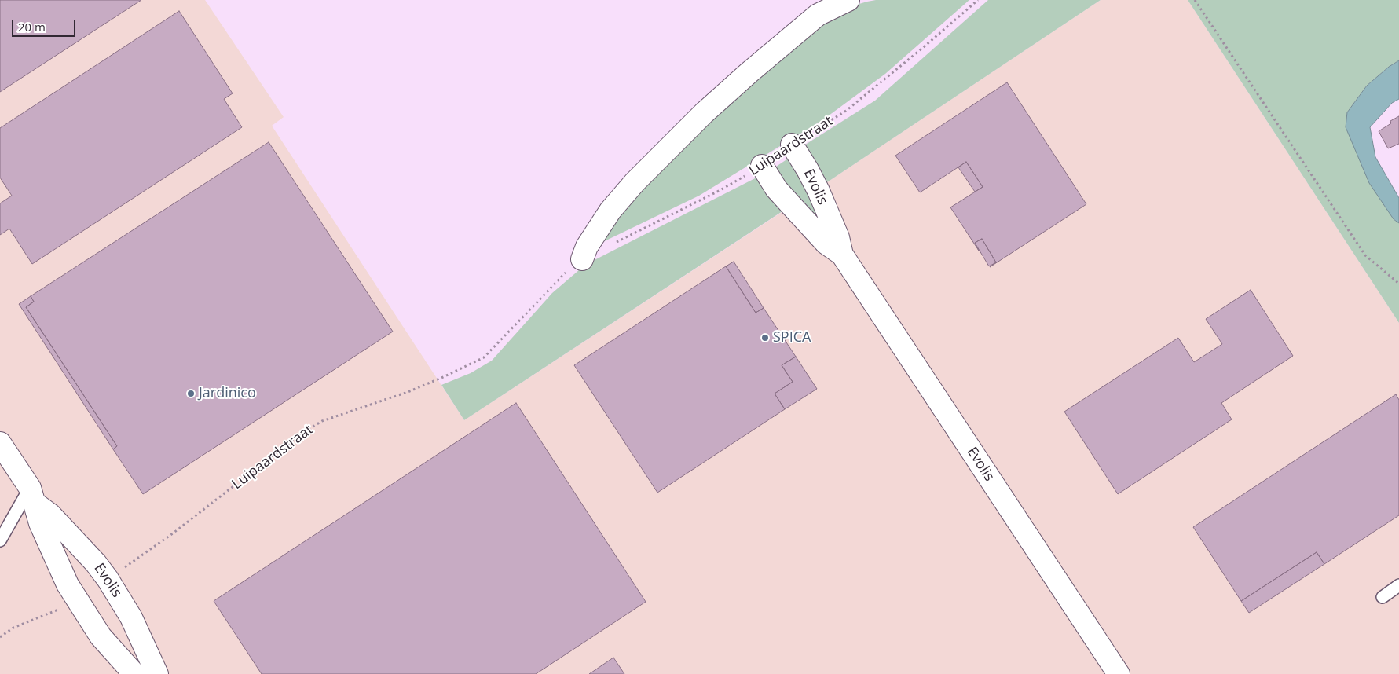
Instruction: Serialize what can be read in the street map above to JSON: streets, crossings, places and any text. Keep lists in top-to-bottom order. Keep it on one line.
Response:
{"streets":{"street":["Evolis"],"path":["Luipaardstraat"]},"crossings":[["Luipaardstraat","Evolis"]],"places":["SPICA","Jardinico"],"scale_bar":"20 m"}
